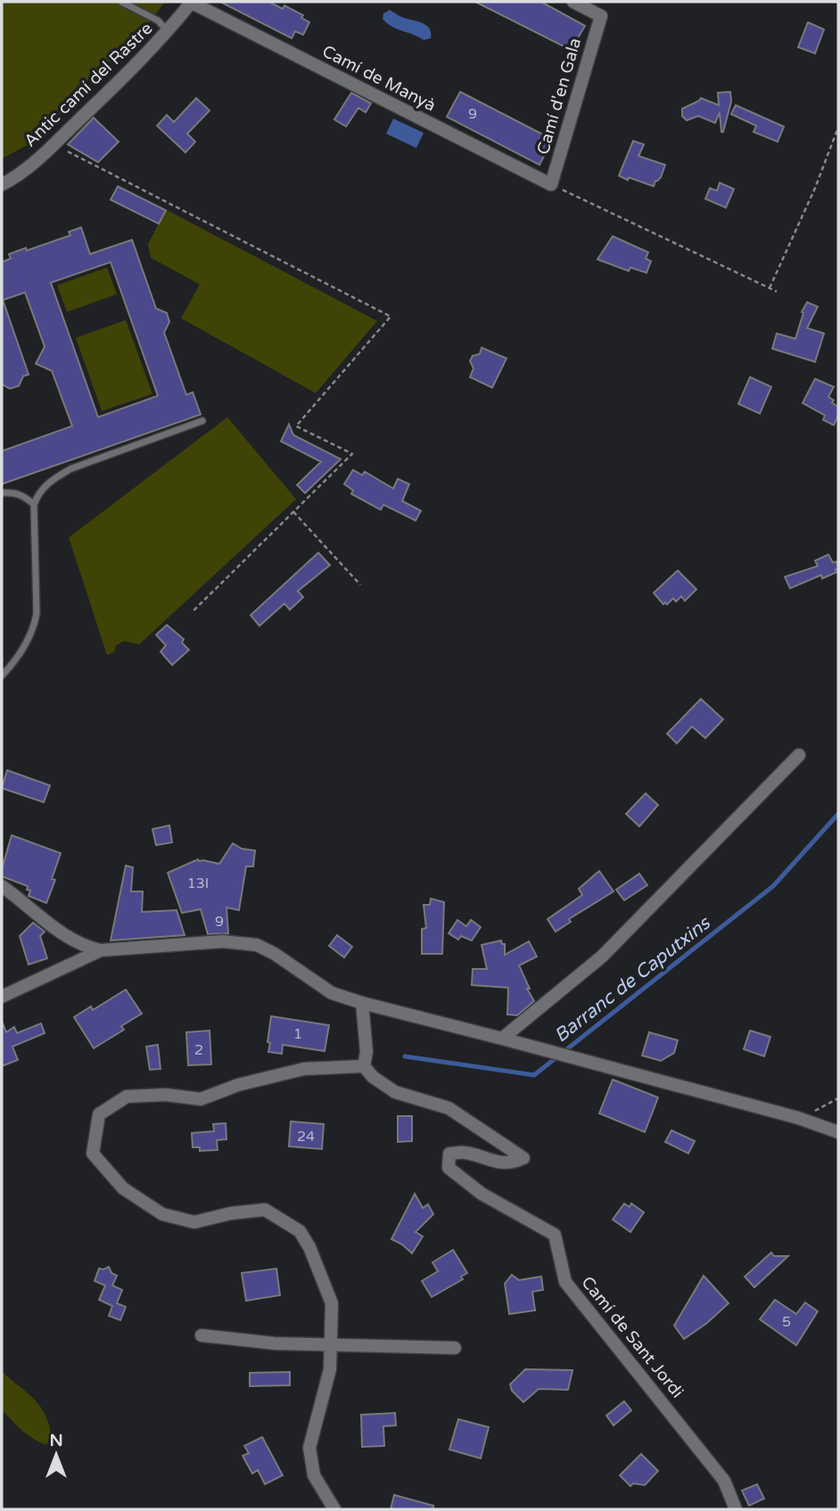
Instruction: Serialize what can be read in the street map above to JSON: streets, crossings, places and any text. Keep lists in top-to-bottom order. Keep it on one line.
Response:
{"streets":{"street":["Camí de Manyà","Antic camí del Rastre","Camí d'en Gala","Camí de Sant Jordi"]},"crossings":[["Camí de Manyà","Antic camí del Rastre"],["Camí de Manyà","Camí d'en Gala"]],"water":["Barranc de Caputxins"],"house_numbers":["9","13I","9","1","2","24","5"],"north":"top"}
